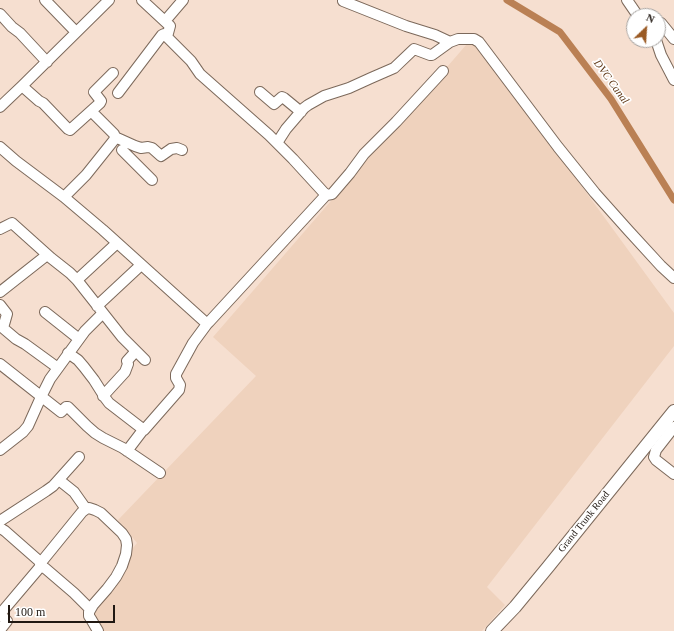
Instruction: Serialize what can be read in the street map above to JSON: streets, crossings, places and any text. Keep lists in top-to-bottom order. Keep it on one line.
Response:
{"streets":{"main road":["Grand Trunk Road"]},"water":["DVC Canal"],"scale_bar":"100 m","north":"top right"}
